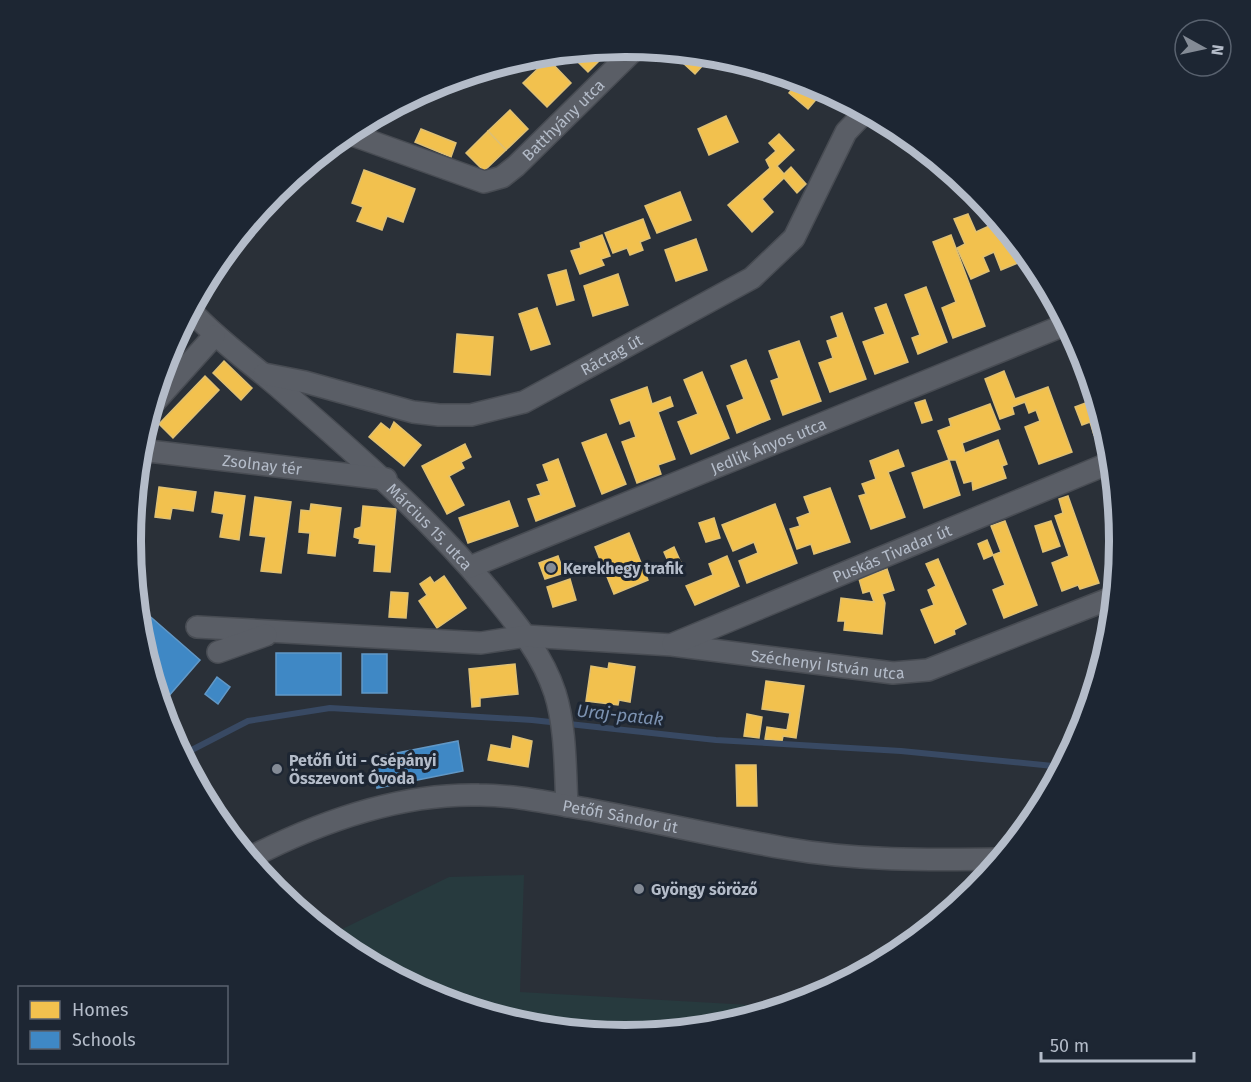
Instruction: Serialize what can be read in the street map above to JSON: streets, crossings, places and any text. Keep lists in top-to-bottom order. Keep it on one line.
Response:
{"streets":{"street":["Batthyány utca","Ráctag út","Jedlik Ányos utca","Zsolnay tér","Március 15. utca","Puskás Tivadar út","Széchenyi István utca","Petőfi Sándor út"]},"crossings":[["Ráctag út","Március 15. utca"],["Jedlik Ányos utca","Március 15. utca"],["Zsolnay tér","Március 15. utca"],["Március 15. utca","Széchenyi István utca"],["Március 15. utca","Petőfi Sándor út"],["Puskás Tivadar út","Széchenyi István utca"]],"water":["Uraj-patak"],"places":["Kerekhegy trafik","Petőfi Úti - Csépányi Összevont Óvoda","Gyöngy söröző"],"legend":["Homes","Schools"],"scale_bar":"50 m","north":"right"}
